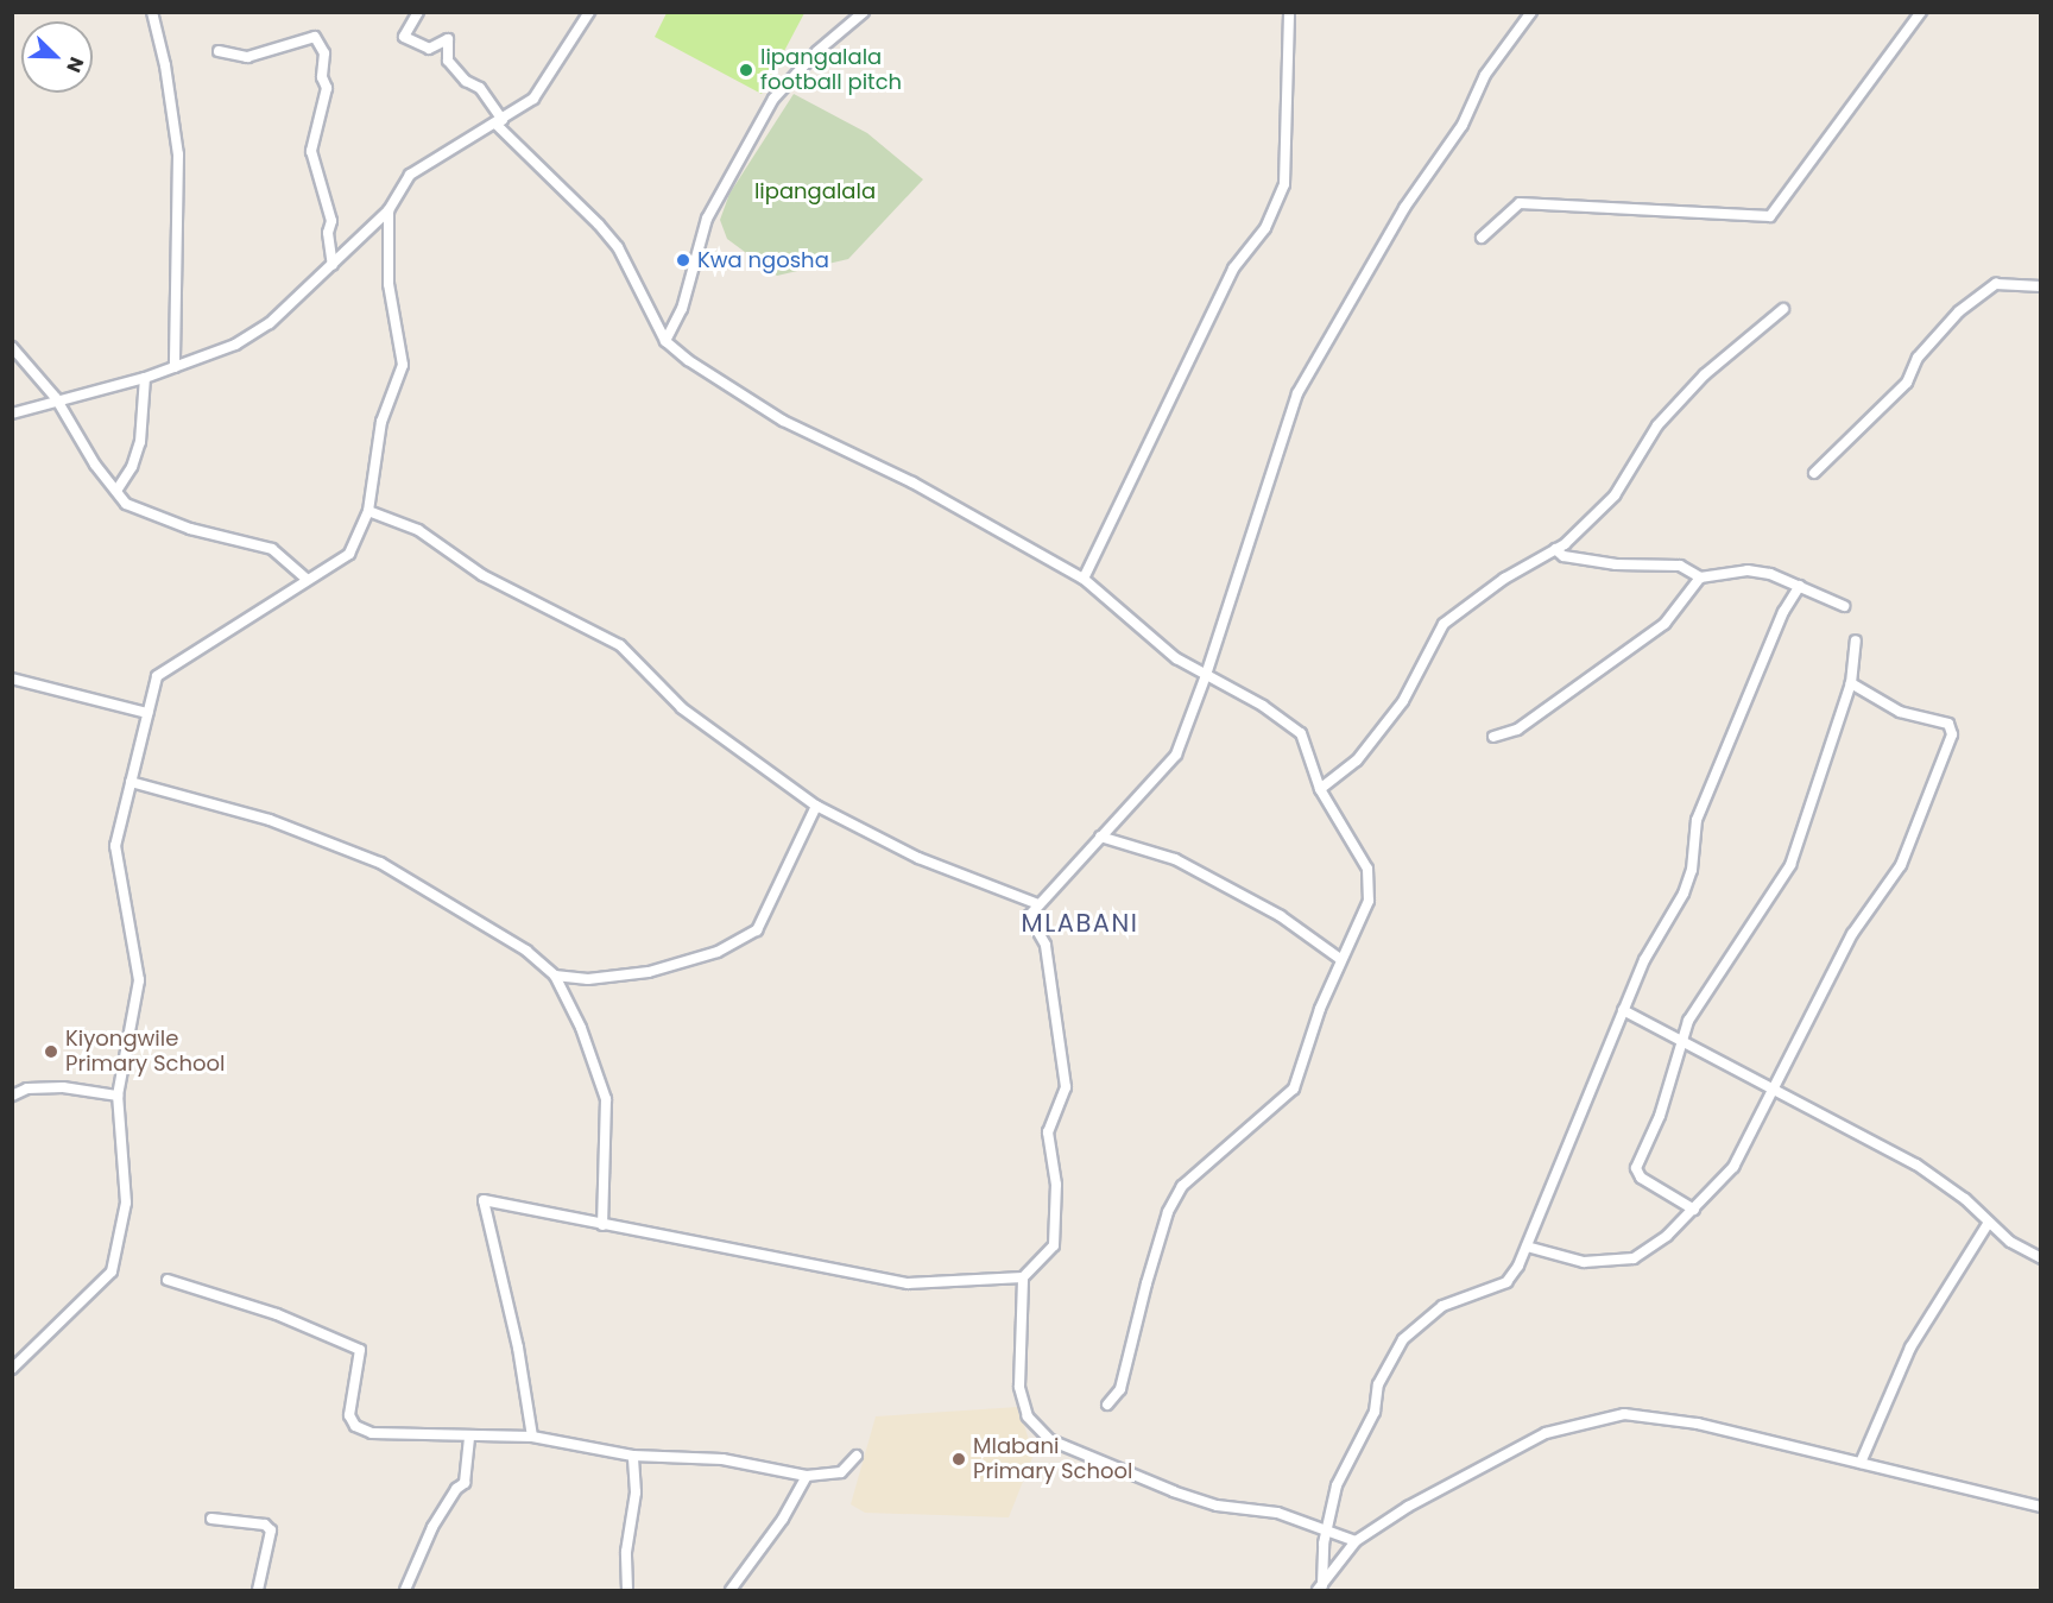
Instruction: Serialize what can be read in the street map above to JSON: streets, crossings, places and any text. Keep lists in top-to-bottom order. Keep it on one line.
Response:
{"districts":["MLABANI"],"parks":["lipangalala"],"places":["lipangalala football pitch","Kwa ngosha","Kiyongwile Primary School","Mlabani Primary School"],"north":"bottom right"}
